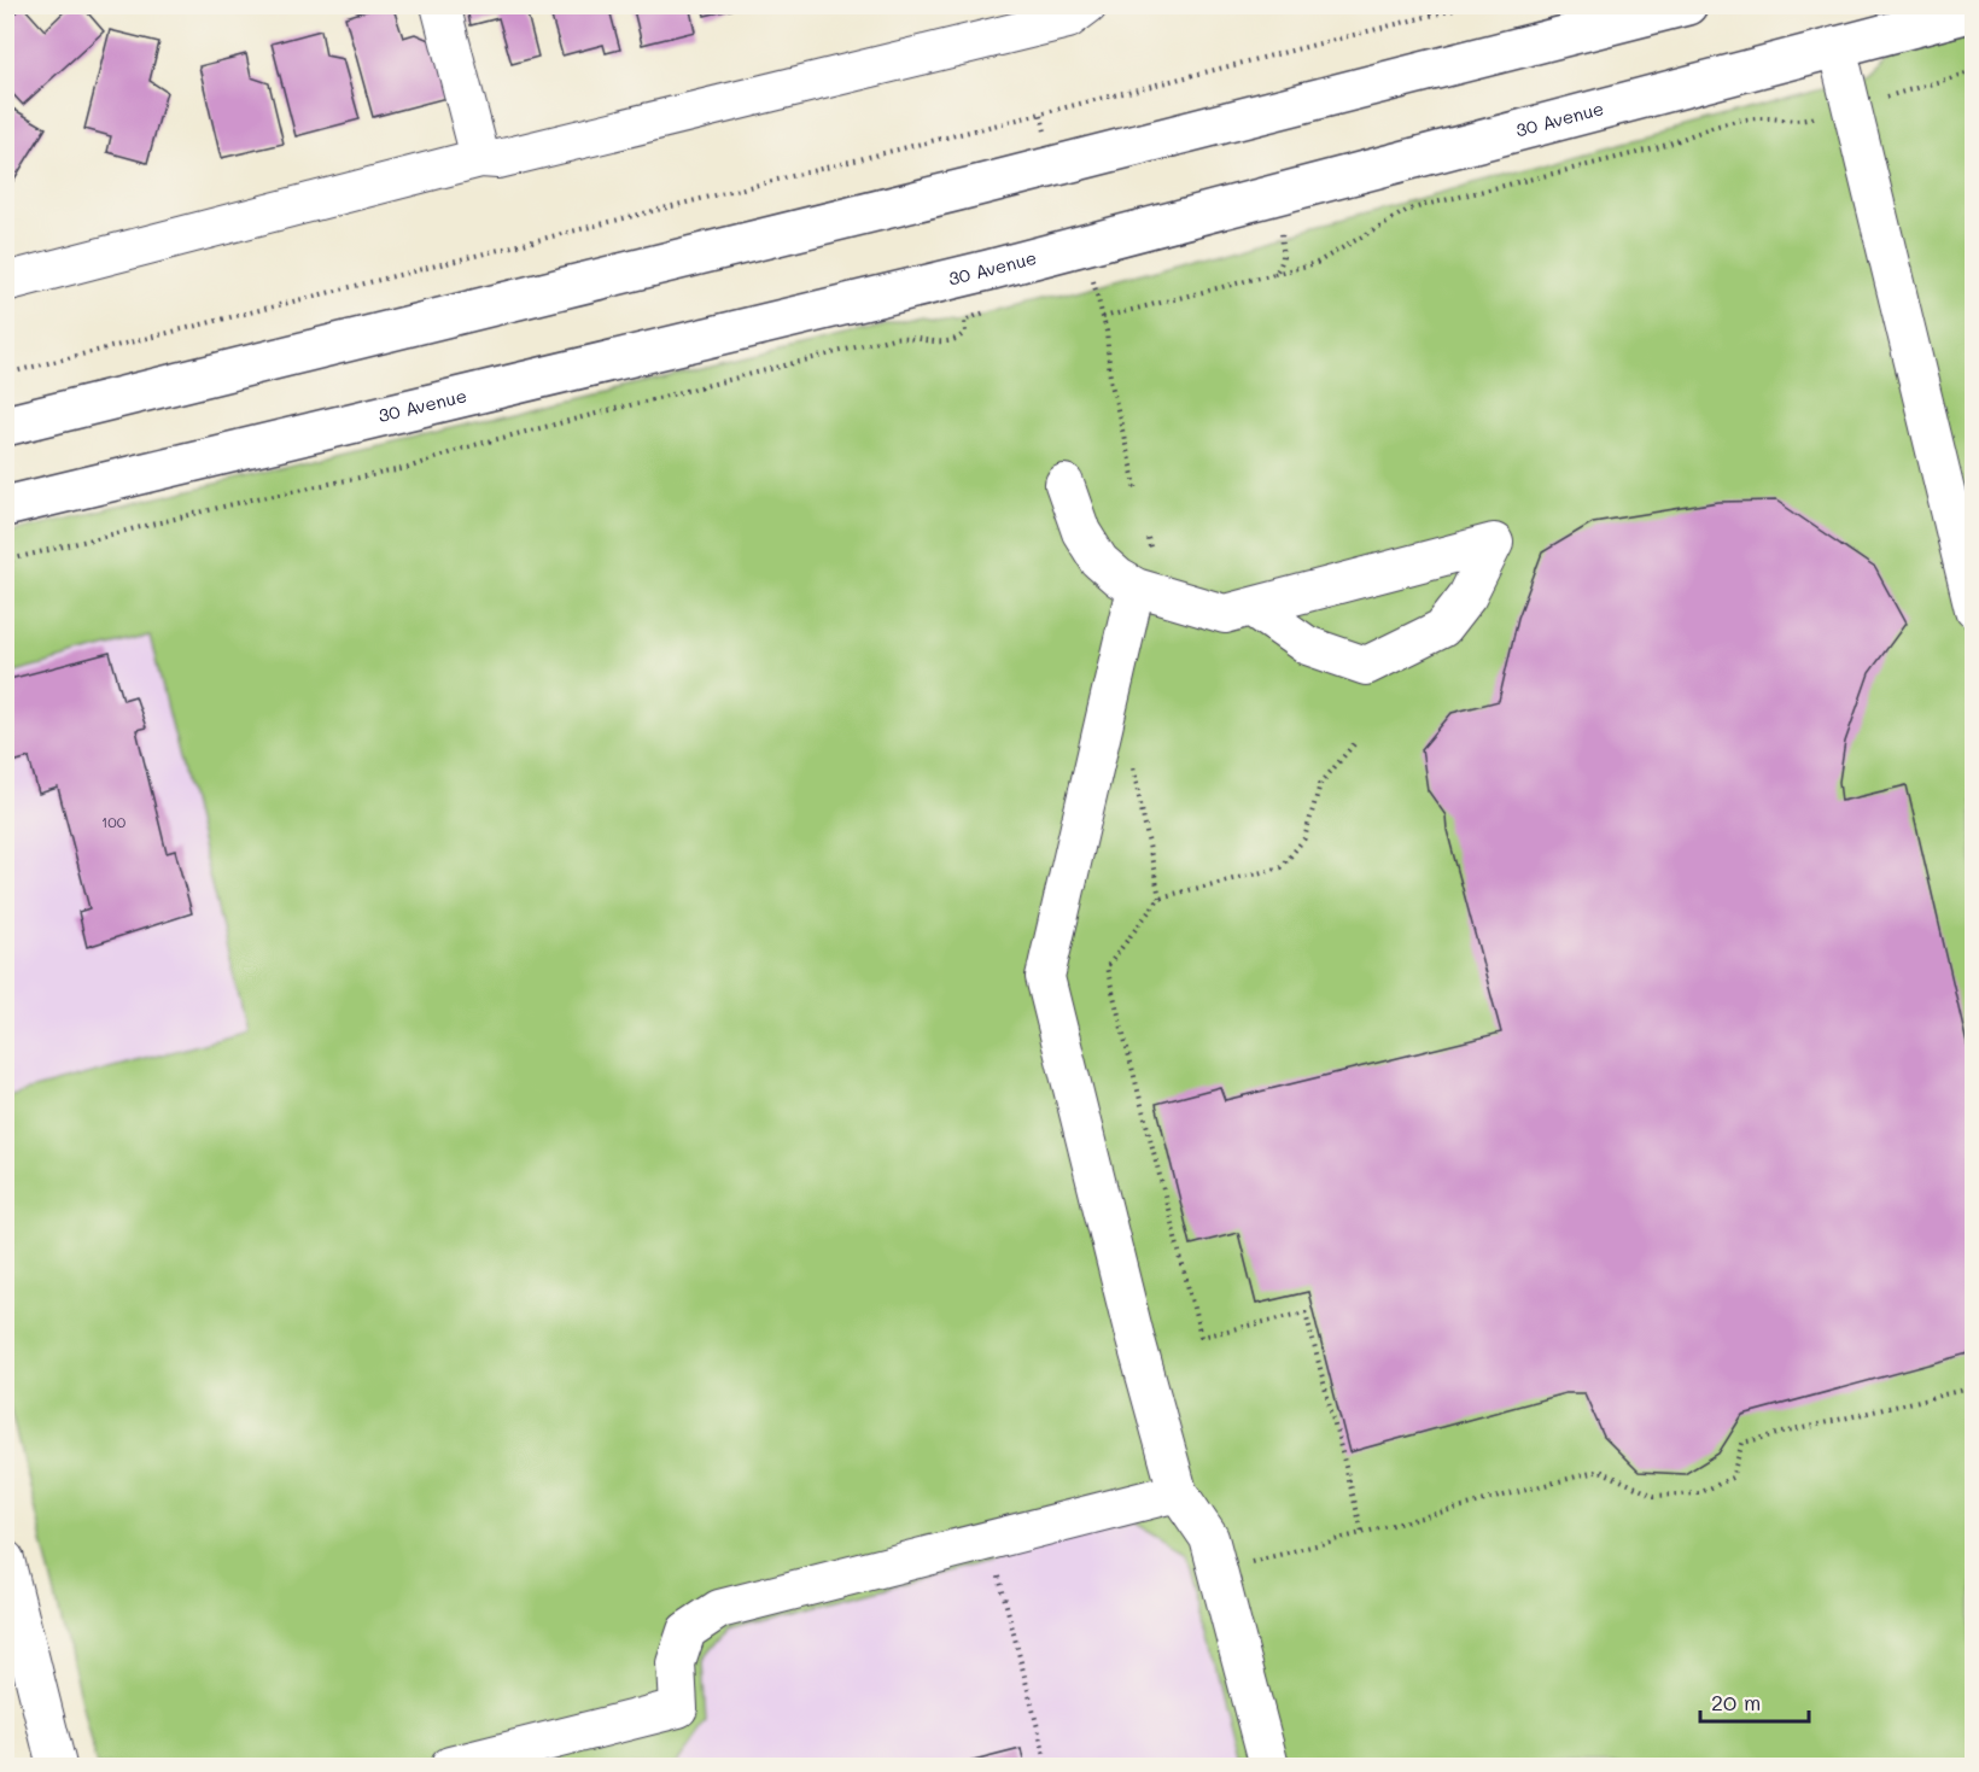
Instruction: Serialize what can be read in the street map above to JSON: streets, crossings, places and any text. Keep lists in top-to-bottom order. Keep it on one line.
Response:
{"streets":{"main road":["30 Avenue"]},"house_numbers":["100"],"scale_bar":"20 m"}
